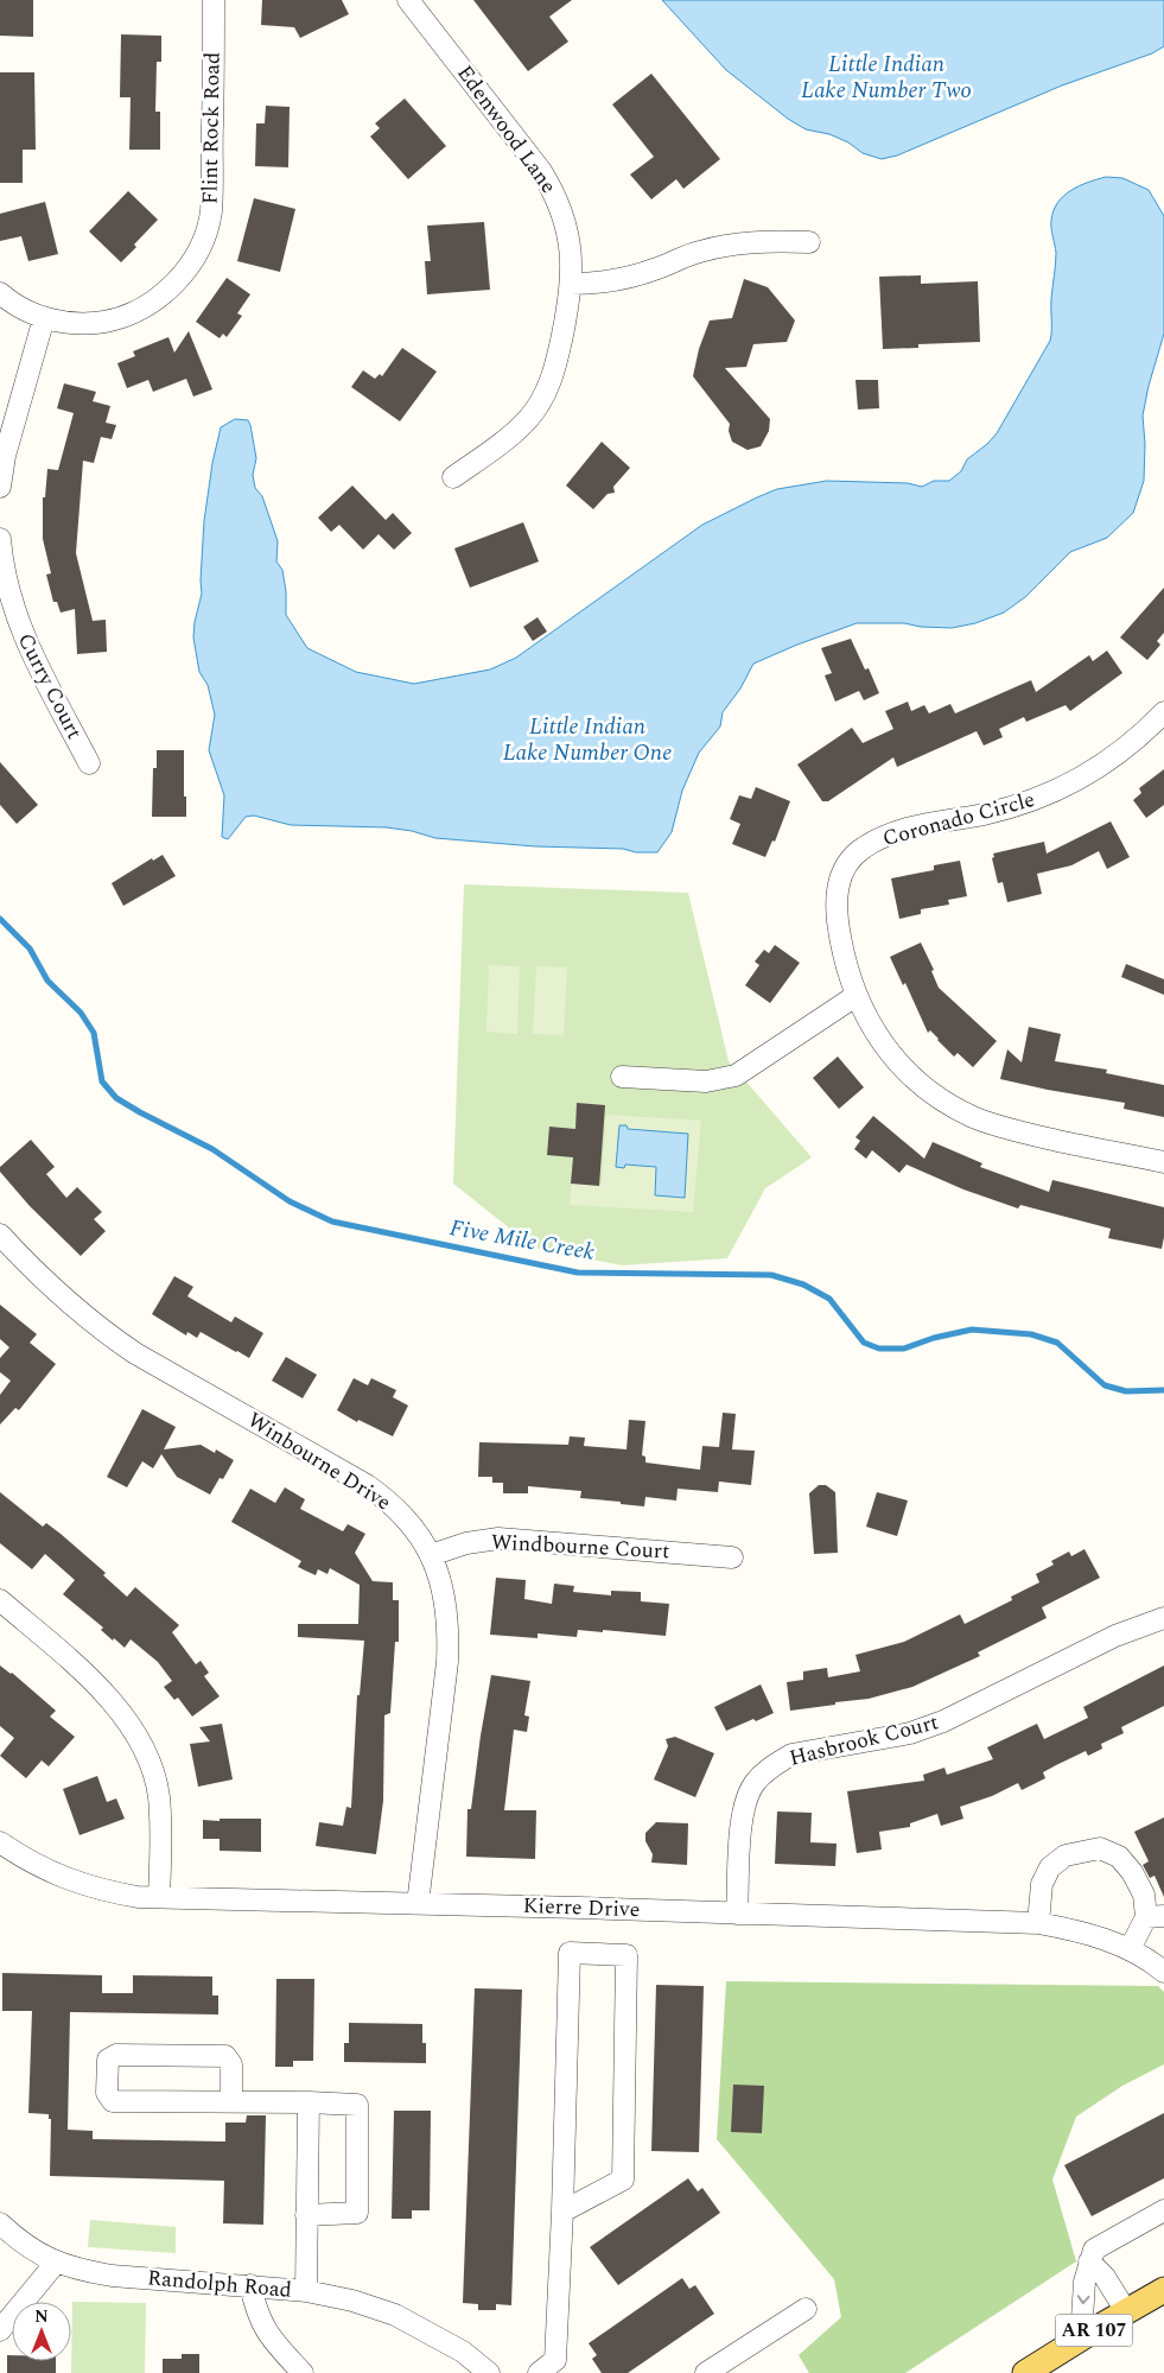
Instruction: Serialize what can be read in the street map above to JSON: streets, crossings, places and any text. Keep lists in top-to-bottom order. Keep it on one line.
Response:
{"streets":{"main road":["AR 107"],"street":["Flint Rock Road","Edenwood Lane","Curry Court","Coronado Circle","Winbourne Drive","Windbourne Court","Hasbrook Court","Kierre Drive","Randolph Road"]},"crossings":[["Winbourne Drive","Windbourne Court"],["Winbourne Drive","Kierre Drive"],["Hasbrook Court","Kierre Drive"]],"water":["Little Indian Lake Number Two","Little Indian Lake Number One","Five Mile Creek"],"north":"top"}
